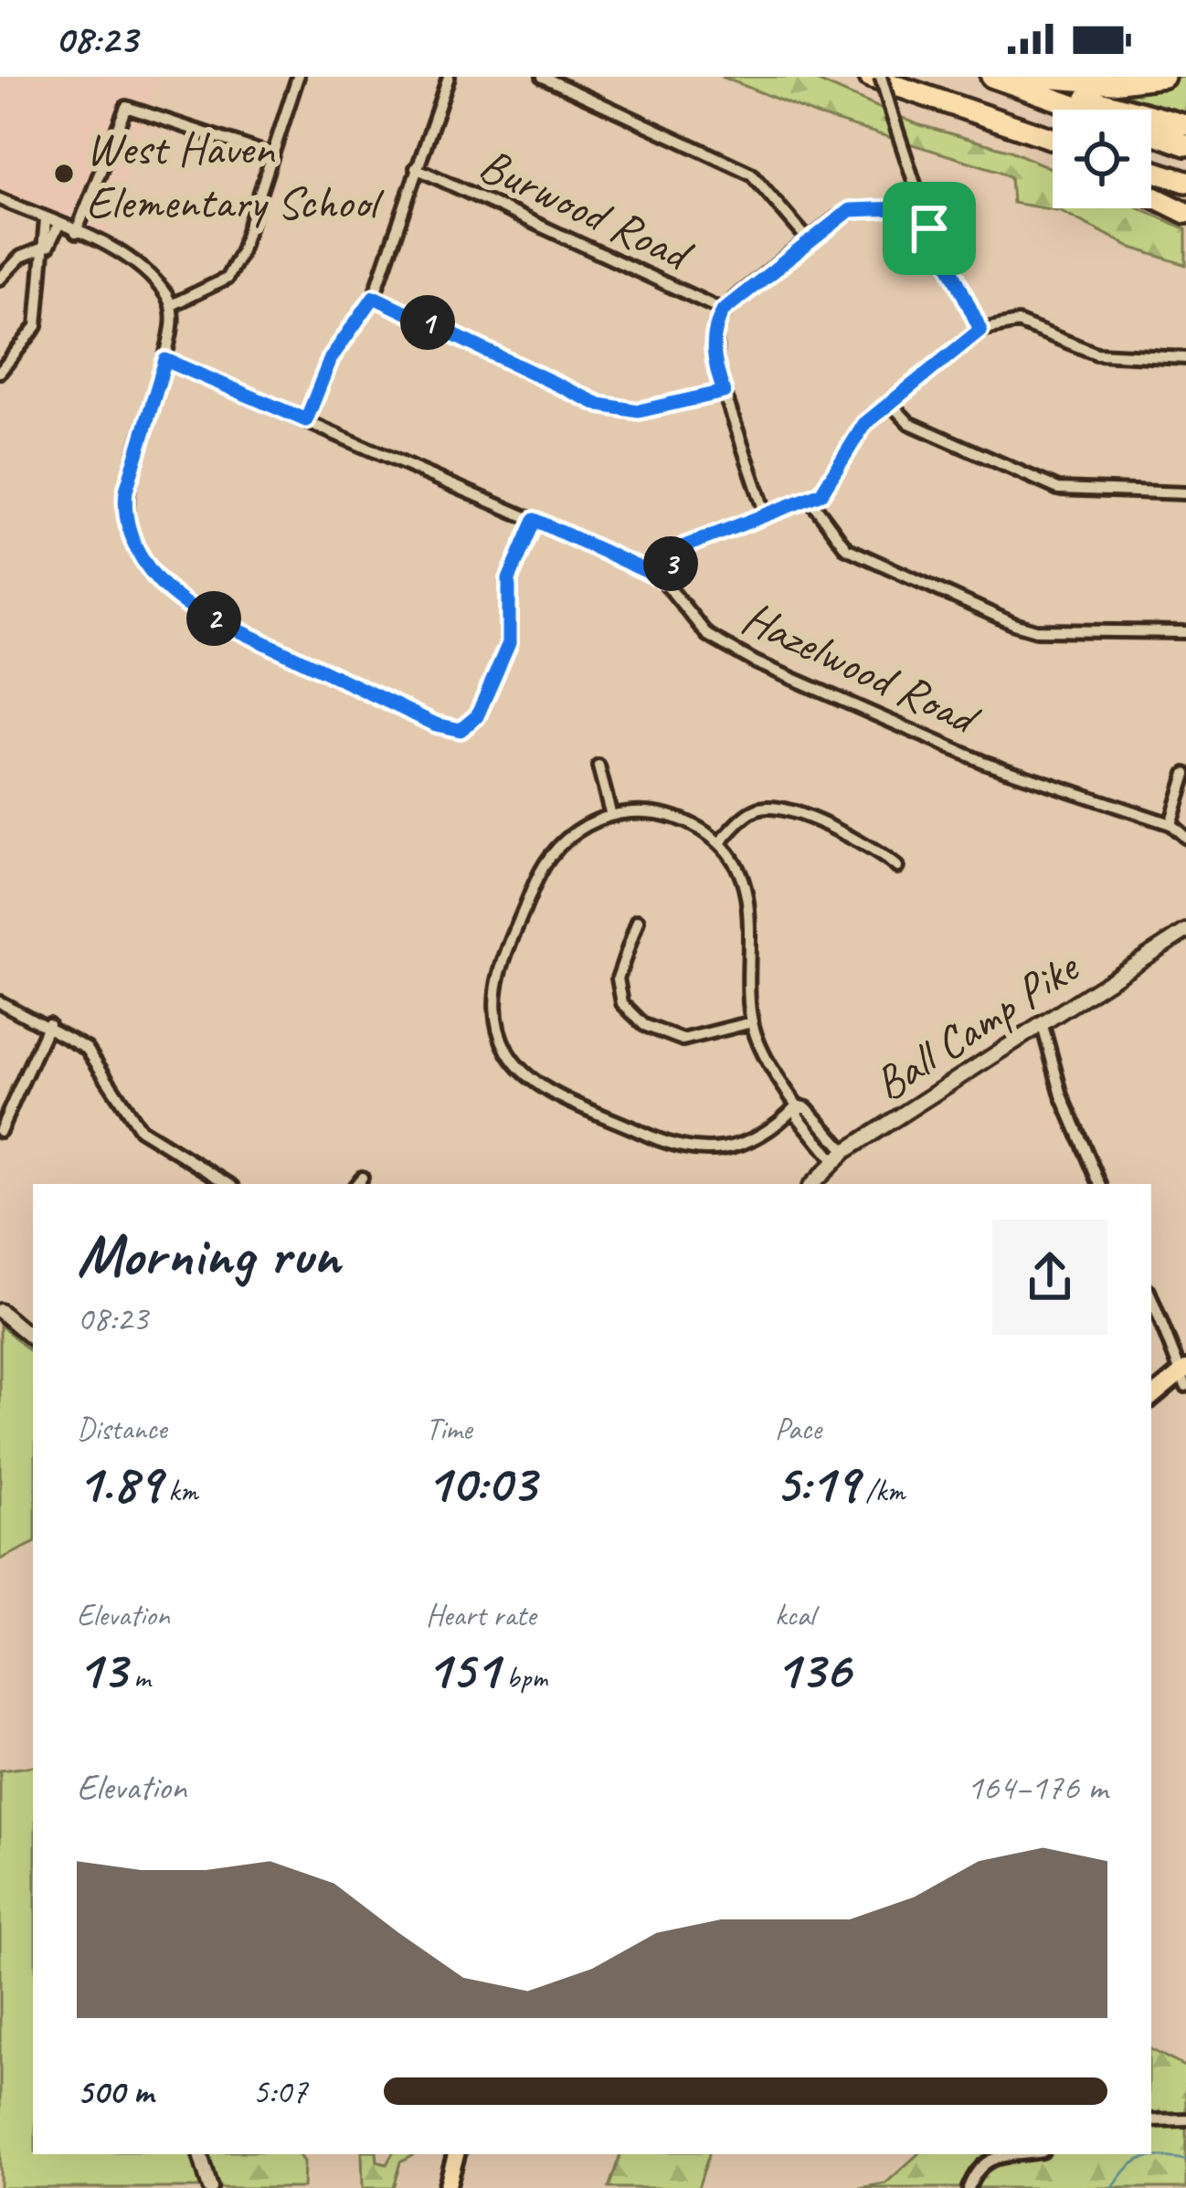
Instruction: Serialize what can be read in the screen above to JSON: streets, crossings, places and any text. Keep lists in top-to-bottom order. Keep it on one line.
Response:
{"streets":{"street":["Burwood Road","Hazelwood Road","Ball Camp Pike"]},"places":["West Haven Elementary School"],"page":{"status":"08:23","pins":["1","3","2"],"heading":["Morning run","08:23"],"stats":[["Distance","1.89 km"],["Time","10:03"],["Pace","5:19 /km"],["Elevation","13 m"],["Heart rate","151 bpm"],["kcal","136"]],"chart":["Elevation","164–176 m"],"list":[{"name":"500 m","note":"5:07"}]}}
